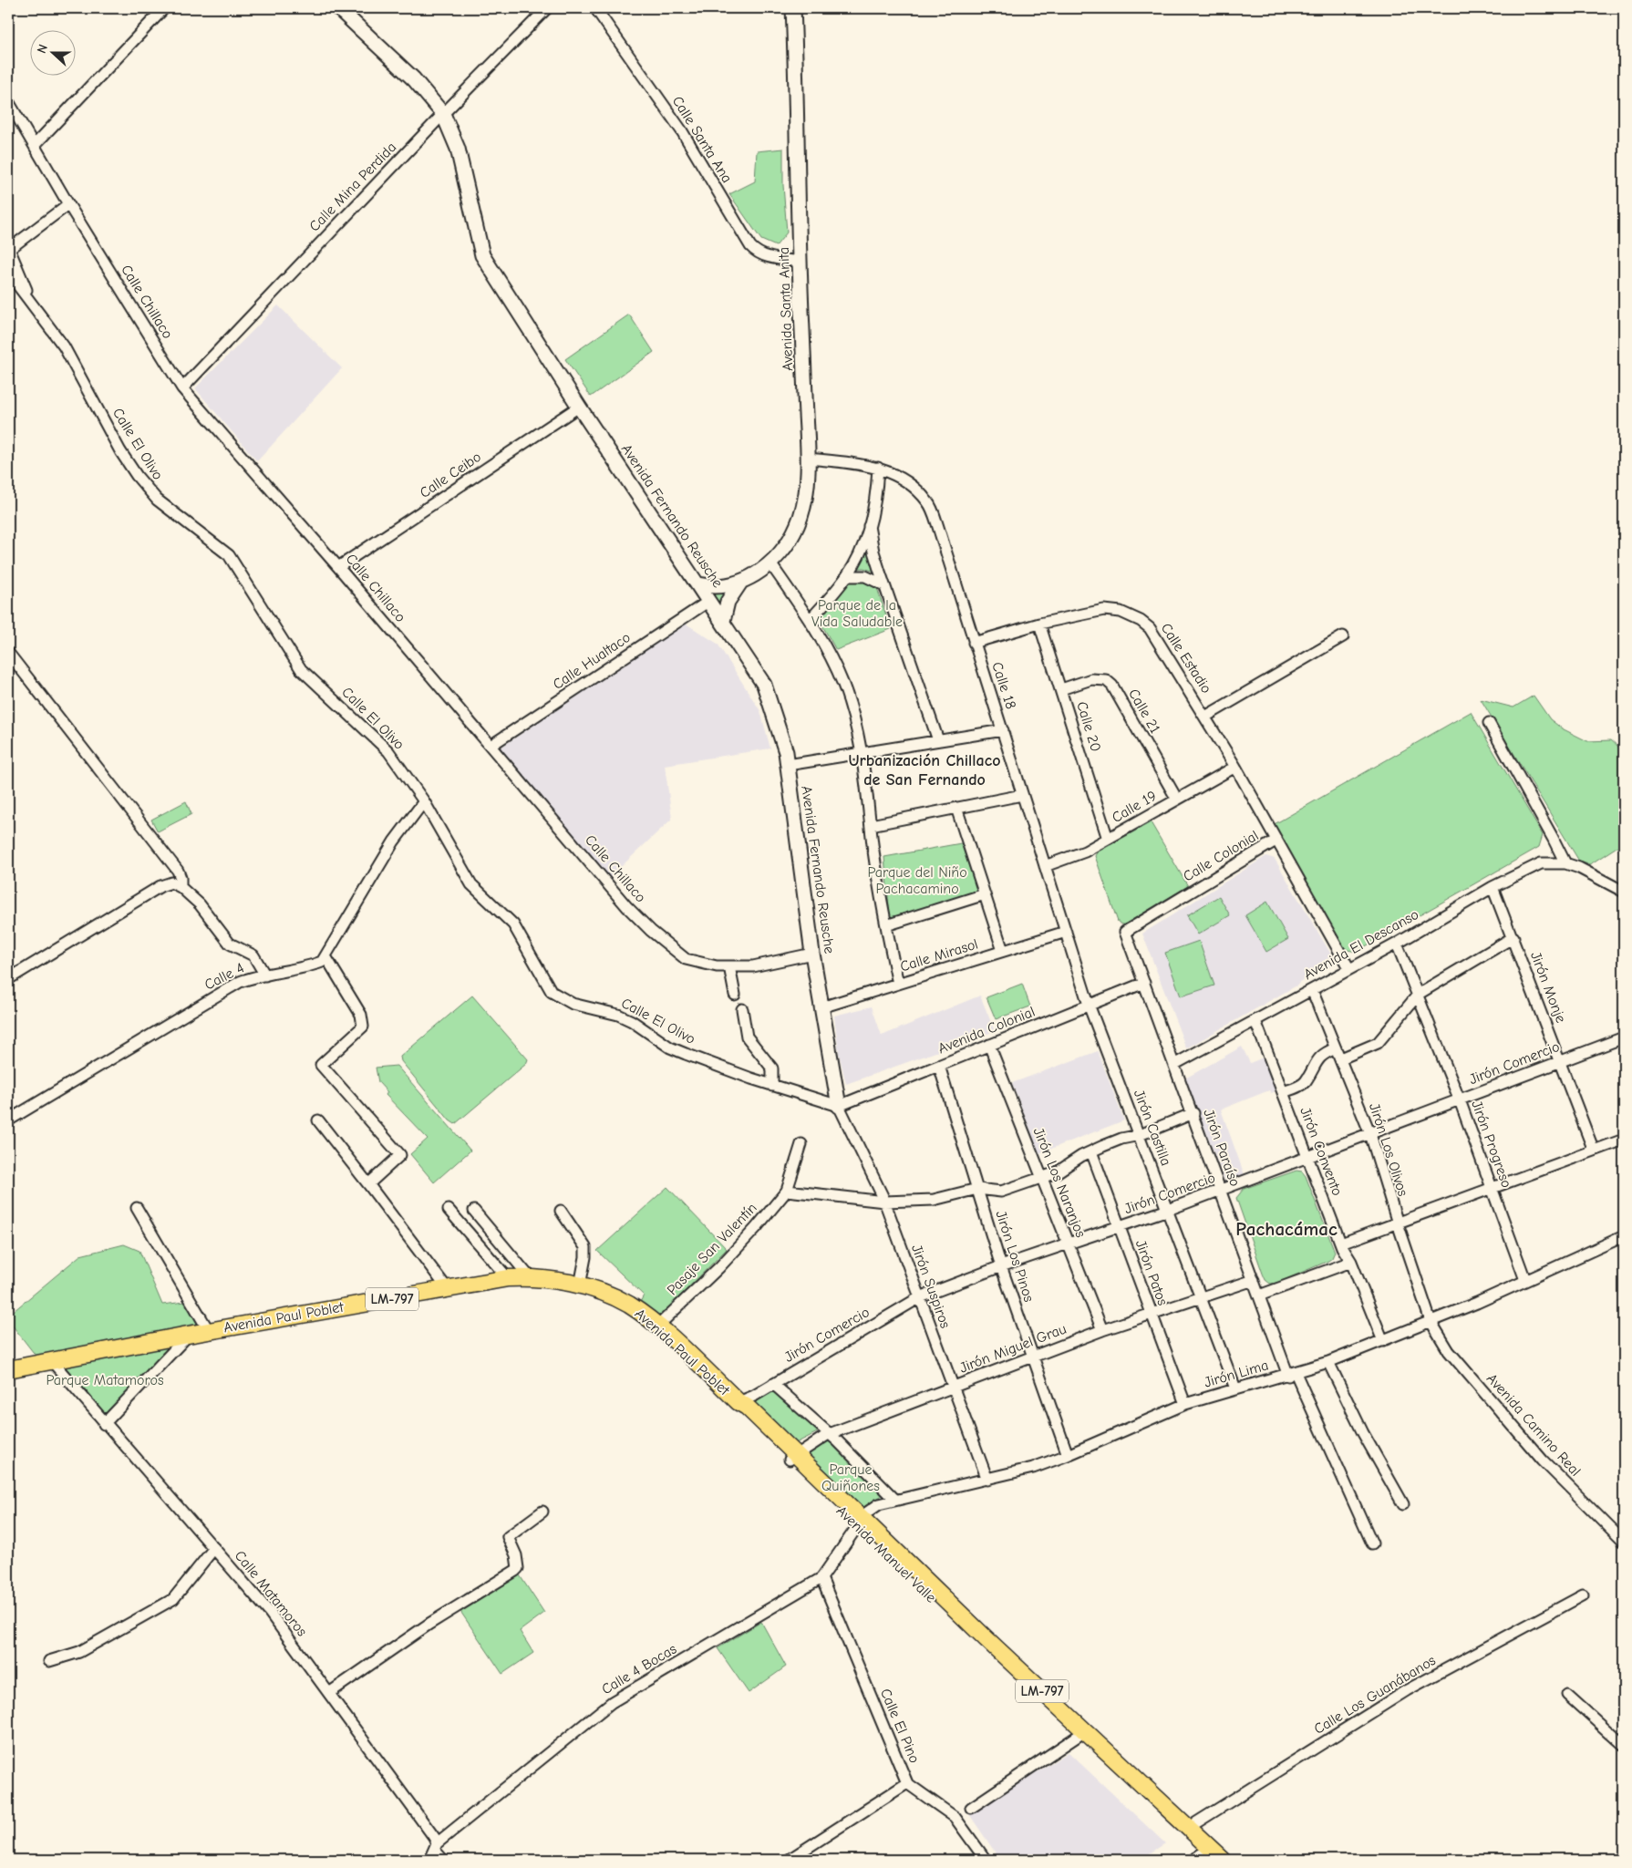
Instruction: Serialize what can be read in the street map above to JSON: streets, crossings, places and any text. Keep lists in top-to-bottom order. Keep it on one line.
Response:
{"streets":{"main road":["LM-797","Avenida Paul Poblet","Avenida Manuel Valle"],"street":["Calle Santa Ana","Calle Mina Perdida","Calle Chillaco","Avenida Santa Anita","Calle El Olivo","Calle Ceibo","Avenida Fernando Reusche","Calle Estadio","Calle Hualtaco","Calle 18","Calle 21","Calle 20","Calle 19","Calle Colonial","Avenida El Descanso","Calle Mirasol","Calle 4","Jirón Monje","Avenida Colonial","Jirón Comercio","Jirón Castilla","Jirón Progreso","Jirón Paraíso","Jirón Los Olivos","Jirón Convento","Jirón Los Naranjos","Pasaje San Valentín","Jirón Los Pinos","Jirón Patos","Jirón Suspiros","Jirón Miguel Grau","Jirón Lima","Avenida Camino Real","Calle Matamoros","Calle 4 Bocas","Calle Los Guanábanos","Calle El Pino"]},"crossings":[["Calle Santa Ana","Avenida Santa Anita"],["Calle Mina Perdida","Calle Chillaco"],["Calle Mina Perdida","Avenida Fernando Reusche"],["Calle Chillaco","Calle Ceibo"],["Calle Chillaco","Avenida Fernando Reusche"],["Calle Chillaco","Calle Hualtaco"],["Avenida Santa Anita","Avenida Fernando Reusche"],["Avenida Santa Anita","Calle 18"],["Calle El Olivo","Avenida Fernando Reusche"],["Calle El Olivo","Calle 4"],["Calle El Olivo","Avenida Colonial"],["Calle El Olivo","Jirón Suspiros"],["Calle Ceibo","Avenida Fernando Reusche"],["Avenida Fernando Reusche","Calle Hualtaco"],["Avenida Fernando Reusche","Calle Mirasol"],["Avenida Fernando Reusche","Avenida Colonial"],["Avenida Fernando Reusche","Jirón Suspiros"],["Calle Estadio","Calle 18"],["Calle Estadio","Calle 20"],["Calle Estadio","Calle 19"],["Calle Estadio","Calle Colonial"],["Calle 18","Calle 19"],["Calle 18","Calle Mirasol"],["Calle 18","Avenida Colonial"],["Calle 18","Jirón Castilla"],["Calle 21","Calle 20"],["Calle 21","Calle 19"],["Calle 20","Calle 19"],["Calle Colonial","Avenida El Descanso"],["Calle Colonial","Jirón Paraíso"],["Avenida El Descanso","Jirón Monje"],["Avenida El Descanso","Jirón Progreso"],["Avenida El Descanso","Jirón Paraíso"],["Avenida El Descanso","Jirón Los Olivos"],["Avenida El Descanso","Jirón Convento"],["Jirón Monje","Jirón Comercio"],["Avenida Colonial","Jirón Castilla"],["Avenida Colonial","Jirón Paraíso"],["Avenida Colonial","Jirón Los Naranjos"],["Avenida Colonial","Jirón Los Pinos"],["Avenida Colonial","Jirón Suspiros"],["Jirón Comercio","Jirón Castilla"],["Jirón Comercio","Jirón Progreso"],["Jirón Comercio","Jirón Paraíso"],["Jirón Comercio","Jirón Los Olivos"],["Jirón Comercio","Jirón Convento"],["Jirón Comercio","Jirón Los Naranjos"],["Jirón Comercio","Jirón Los Pinos"],["Jirón Comercio","Jirón Patos"],["Jirón Comercio","Jirón Suspiros"],["Jirón Comercio","Avenida Paul Poblet"],["Jirón Comercio","Avenida Manuel Valle"],["Jirón Castilla","Jirón Miguel Grau"],["Jirón Castilla","Jirón Lima"],["Jirón Progreso","Jirón Lima"],["Jirón Paraíso","Jirón Miguel Grau"],["Jirón Paraíso","Jirón Lima"],["Jirón Los Olivos","Jirón Lima"],["Jirón Los Olivos","Avenida Camino Real"],["Jirón Convento","Jirón Lima"],["Jirón Los Naranjos","Jirón Miguel Grau"],["Pasaje San Valentín","Avenida Paul Poblet"],["Jirón Los Pinos","Jirón Miguel Grau"],["Jirón Los Pinos","Jirón Lima"],["Jirón Patos","Jirón Miguel Grau"],["Jirón Patos","Jirón Lima"],["Jirón Suspiros","Jirón Miguel Grau"],["Jirón Suspiros","Jirón Lima"],["Avenida Paul Poblet","Avenida Manuel Valle"],["Avenida Paul Poblet","Calle Matamoros"],["Jirón Miguel Grau","Avenida Manuel Valle"],["Jirón Lima","Avenida Camino Real"],["Jirón Lima","Avenida Manuel Valle"],["Jirón Lima","Calle 4 Bocas"],["Avenida Manuel Valle","Calle 4 Bocas"],["Avenida Manuel Valle","Calle Los Guanábanos"],["Calle Matamoros","Calle 4 Bocas"],["Calle 4 Bocas","Calle El Pino"]],"districts":["Urbanización Chillaco de San Fernando","Pachacámac"],"parks":["Parque de la Vida Saludable","Parque del Niño Pachacamino","Parque Matamoros","Parque Quiñones"],"north":"left"}
